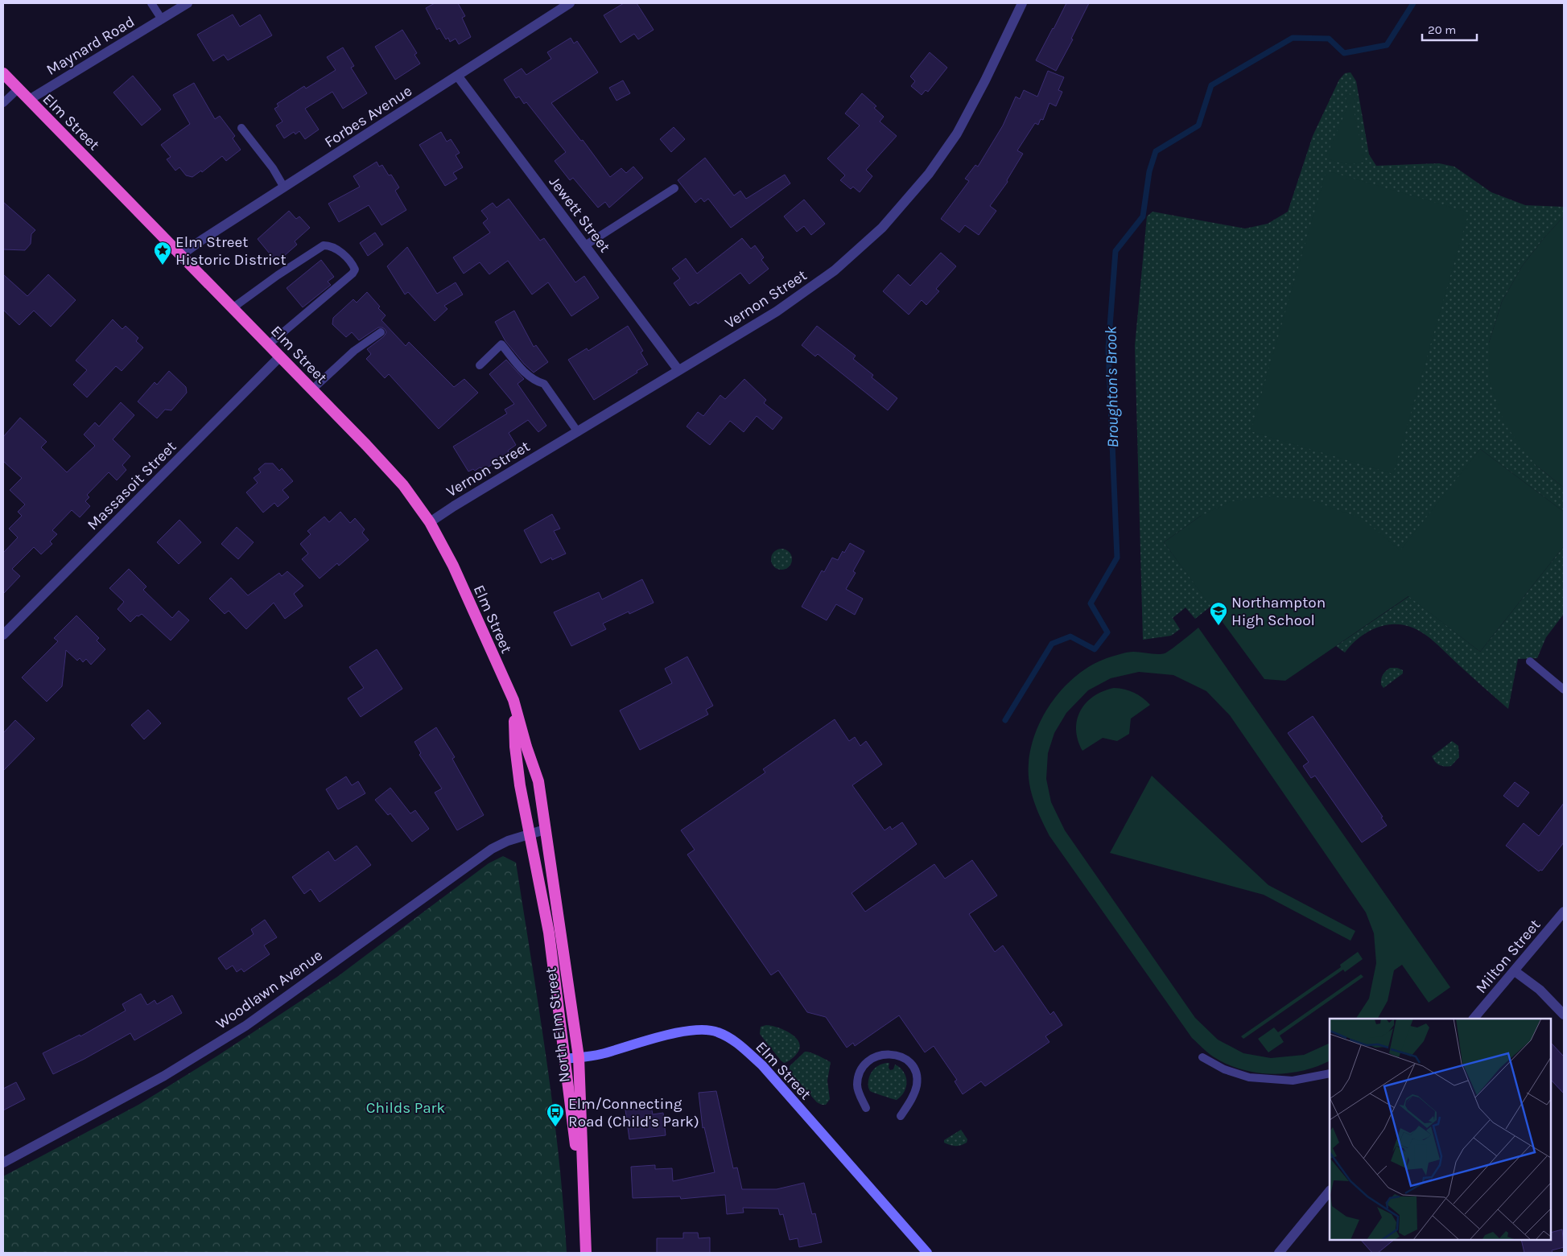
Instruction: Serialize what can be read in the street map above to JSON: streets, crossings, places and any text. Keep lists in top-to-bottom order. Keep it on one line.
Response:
{"streets":{"highway":["Elm Street","North Elm Street"],"street":["Maynard Road","Forbes Avenue","Jewett Street","Vernon Street","Massasoit Street","Milton Street","Woodlawn Avenue"]},"crossings":[["Maynard Road","Elm Street"],["Forbes Avenue","Elm Street"],["Forbes Avenue","Jewett Street"],["Elm Street","Vernon Street"],["Elm Street","Massasoit Street"],["Elm Street","Woodlawn Avenue"],["Elm Street","North Elm Street"],["Jewett Street","Vernon Street"],["Woodlawn Avenue","North Elm Street"]],"water":["Broughton's Brook"],"parks":["Childs Park"],"places":{"place":["Elm Street Historic District"],"school or university":["Northampton High School"],"bus stop":["Elm/Connecting Road (Child's Park)"]},"scale_bar":"20 m"}
